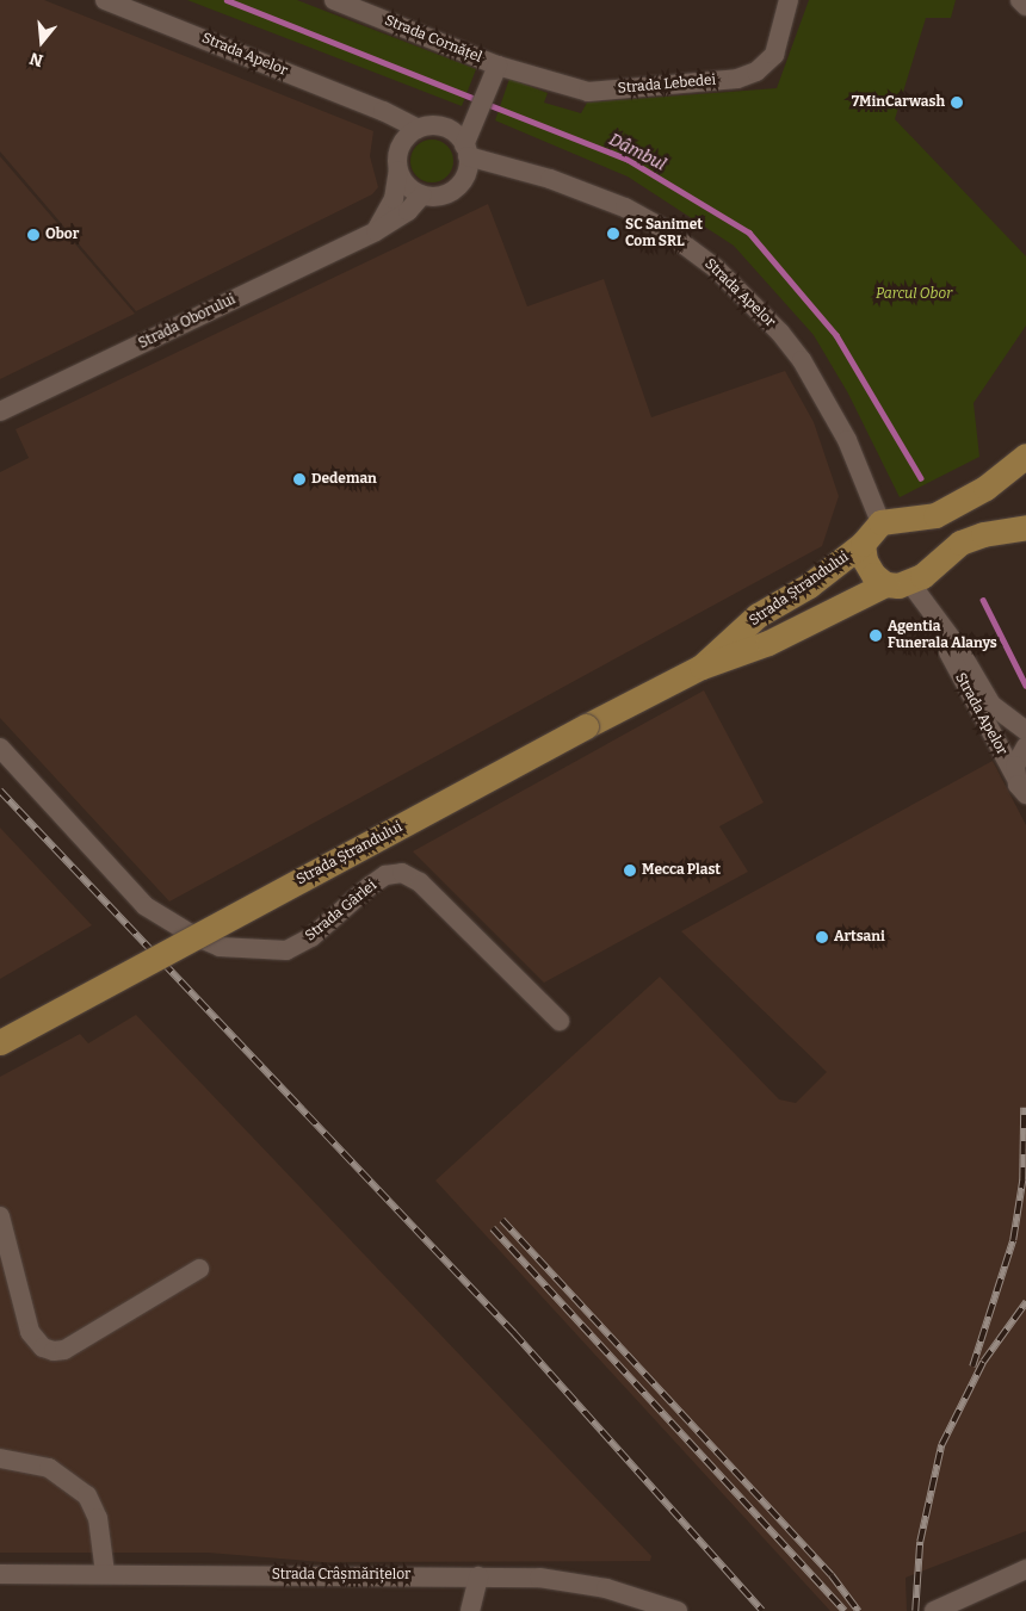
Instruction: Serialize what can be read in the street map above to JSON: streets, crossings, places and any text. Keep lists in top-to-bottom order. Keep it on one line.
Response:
{"streets":{"main road":["Strada Ștrandului"],"street":["Strada Cornățel","Strada Apelor","Strada Lebedei","Strada Oborului","Strada Gârlei","Strada Crâșmărițelor"]},"crossings":[["Strada Cornățel","Strada Lebedei"],["Strada Apelor","Strada Oborului"],["Strada Apelor","Strada Ștrandului"]],"water":["Dâmbul"],"parks":["Parcul Obor"],"places":["7MinCarwash","SC Sanimet Com SRL","Obor","Dedeman","Agentia Funerala Alanys","Mecca Plast","Artsani"],"north":"bottom"}
